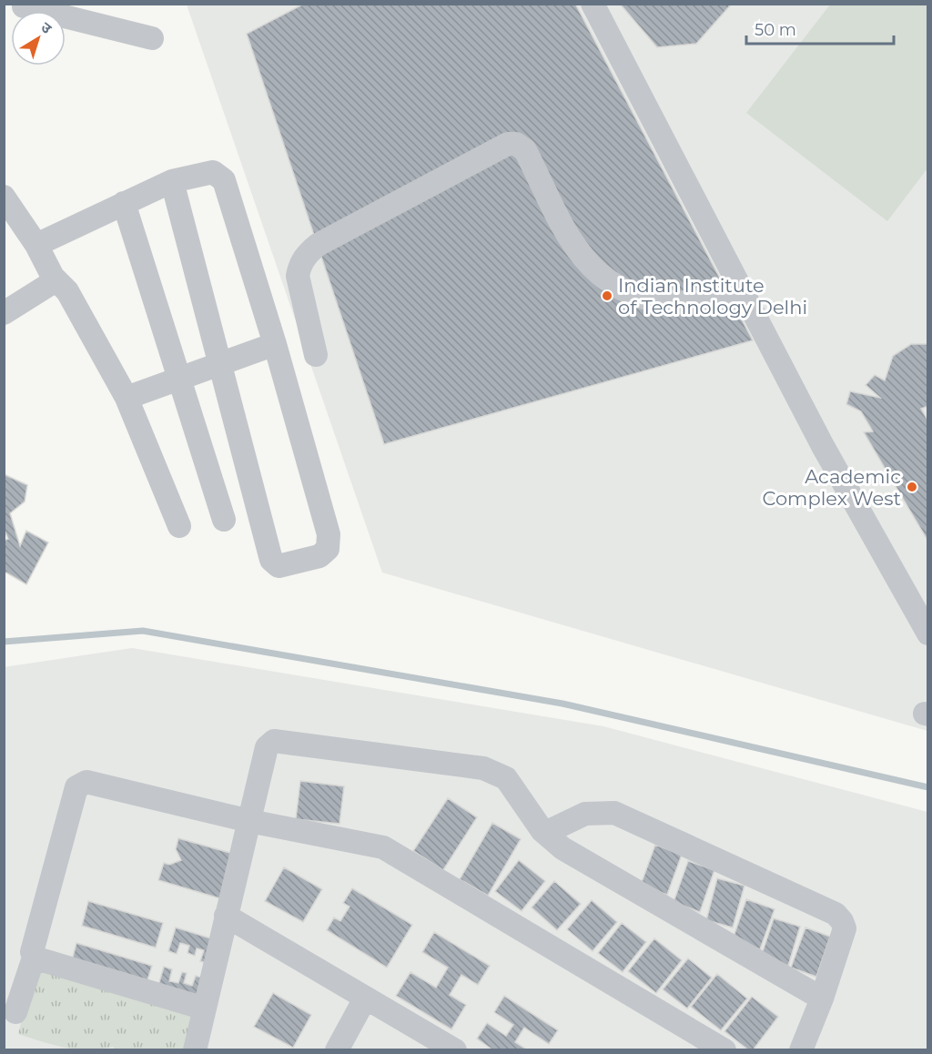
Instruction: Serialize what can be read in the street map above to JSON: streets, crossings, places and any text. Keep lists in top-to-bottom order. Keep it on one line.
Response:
{"places":["Indian Institute of Technology Delhi","Academic Complex West"],"scale_bar":"50 m","north":"top right"}
